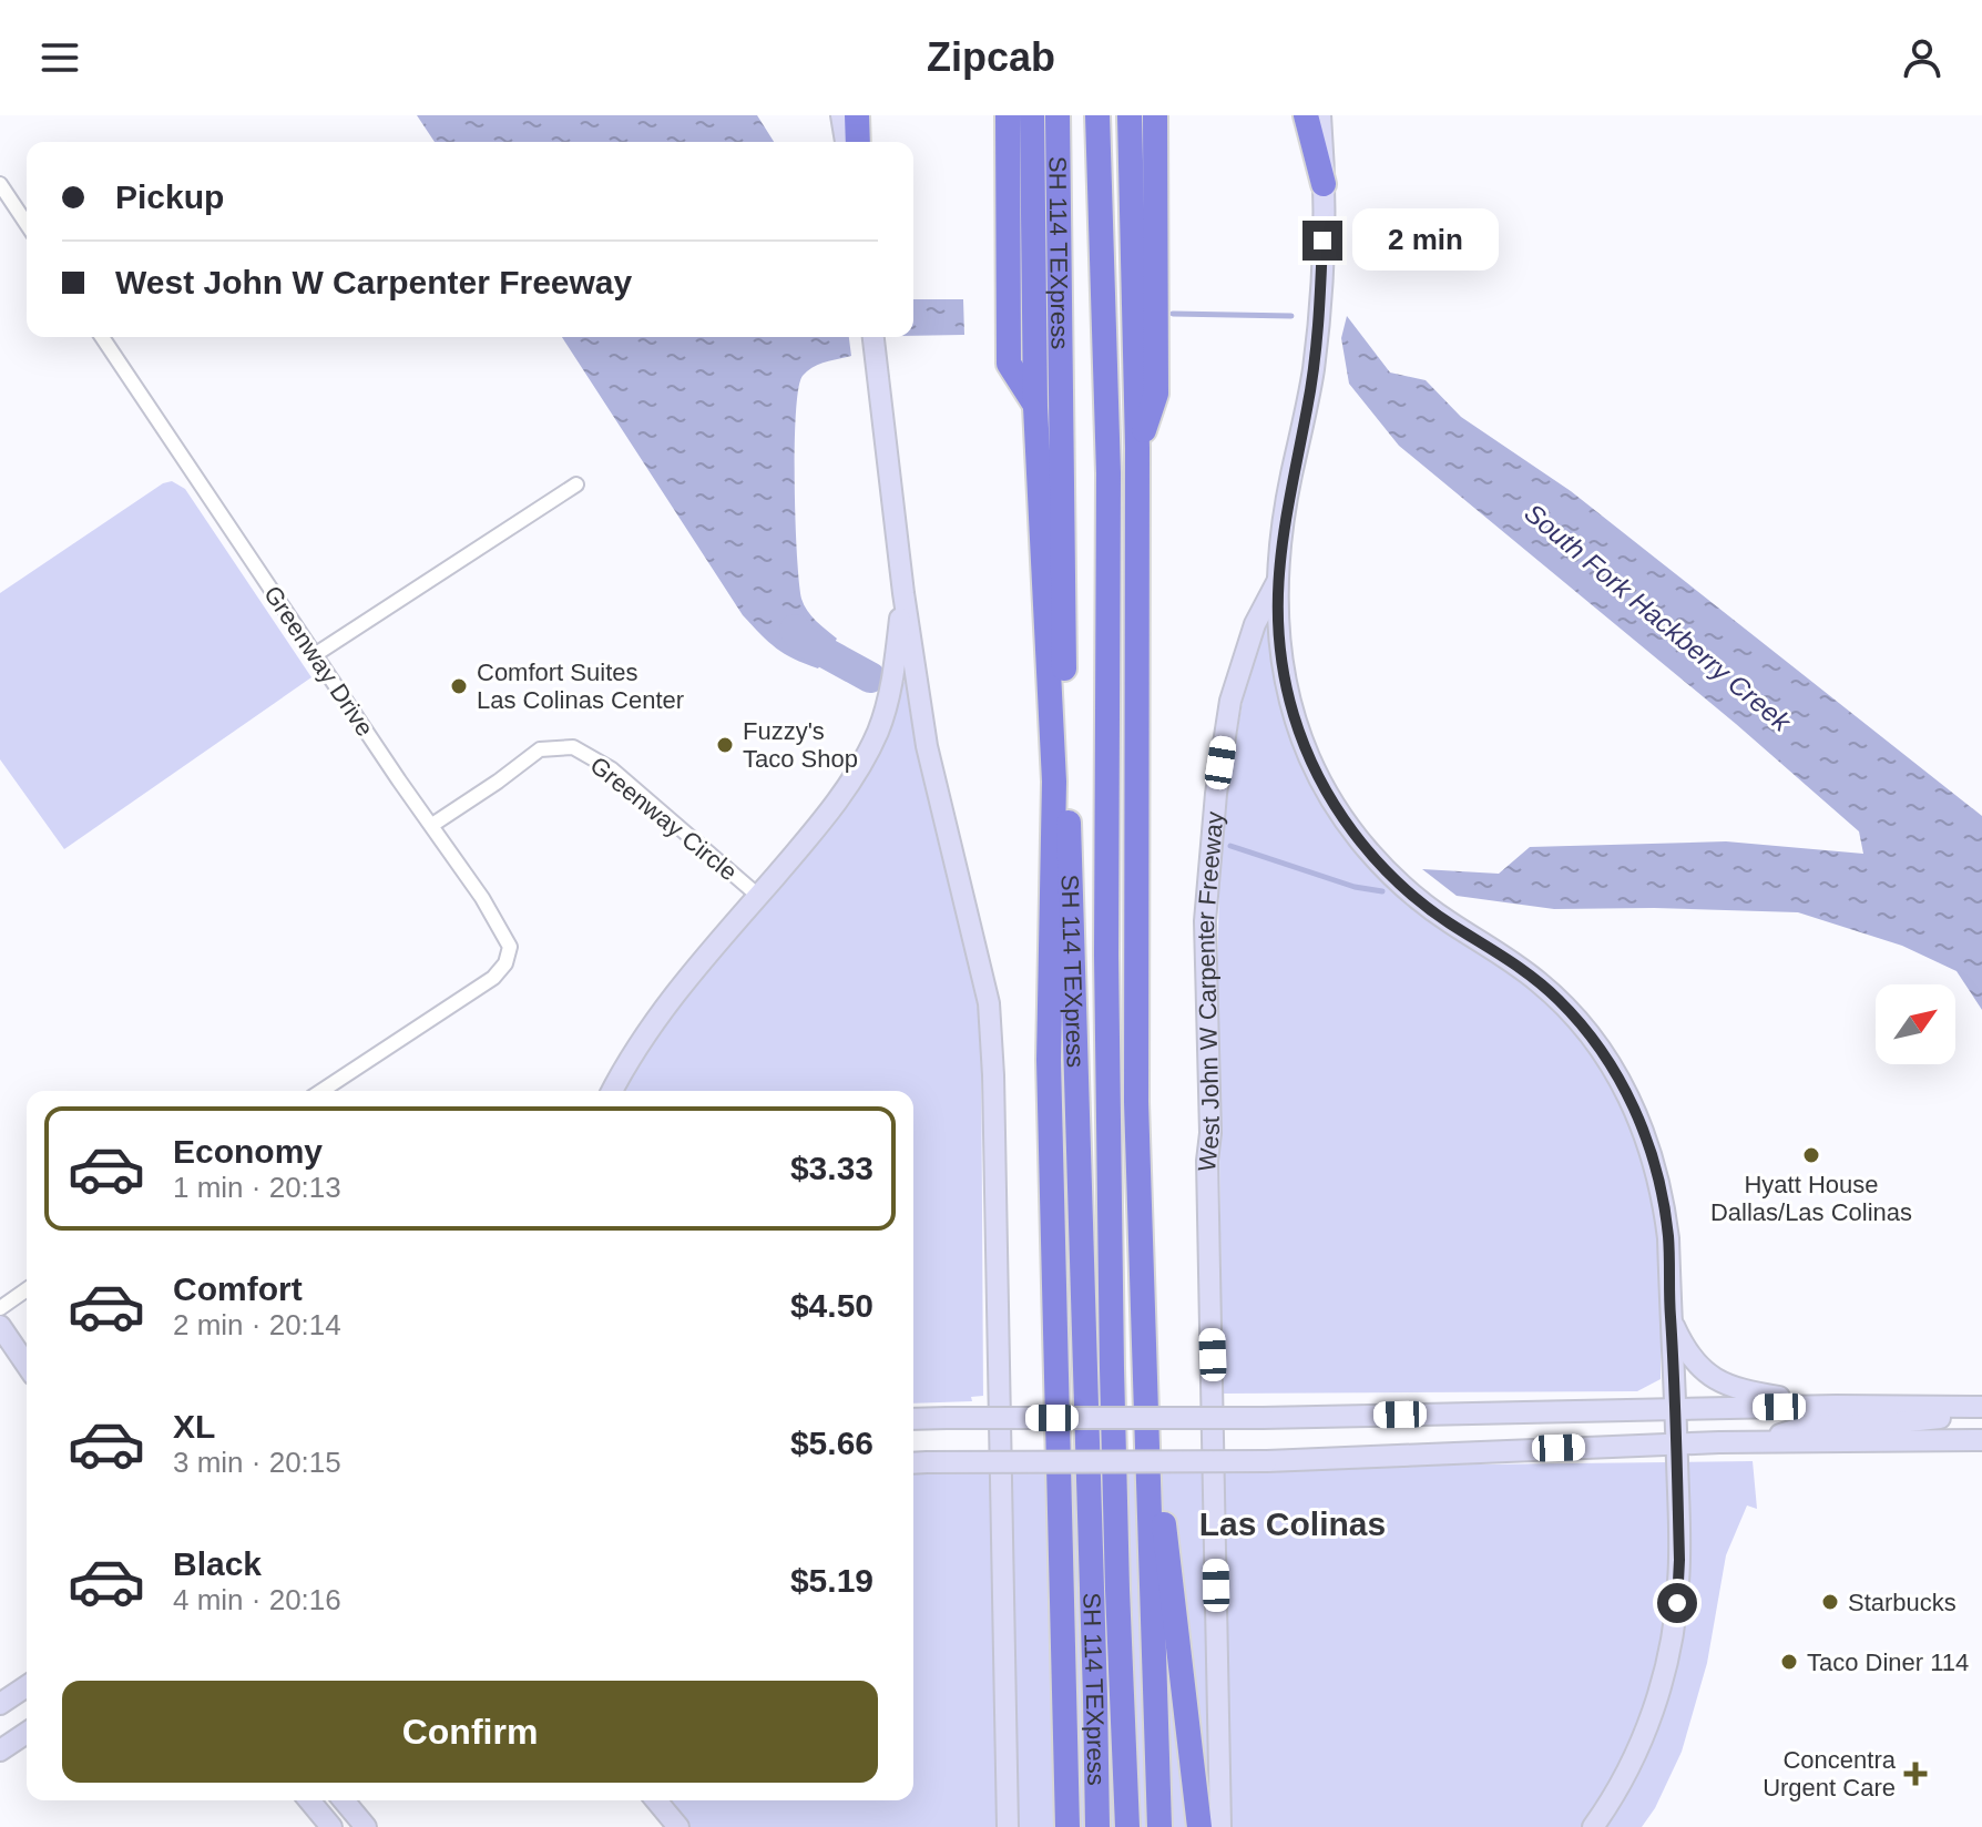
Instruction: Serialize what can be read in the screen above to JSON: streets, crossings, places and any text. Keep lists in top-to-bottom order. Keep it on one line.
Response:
{"streets":{"highway":["SH 114 TEXpress"],"main road":["West John W Carpenter Freeway"],"street":["Greenway Drive","Greenway Circle"]},"crossings":[["Greenway Drive","Greenway Circle"]],"districts":["Las Colinas"],"water":["South Fork Hackberry Creek"],"places":{"other":["Comfort Suites Las Colinas Center","Fuzzy's Taco Shop","Hyatt House Dallas/Las Colinas","Starbucks","Taco Diner 114"],"health":["Concentra Urgent Care"]},"north":"top right","page":{"header":"Zipcab","banner":["Pickup","West John W Carpenter Freeway"],"bubble":"2 min","list":[{"name":"Economy","note":"1 min · 20:13","value":"$3.33"},{"name":"Comfort","note":"2 min · 20:14","value":"$4.50"},{"name":"XL","note":"3 min · 20:15","value":"$5.66"},{"name":"Black","note":"4 min · 20:16","value":"$5.19"}],"buttons":"Confirm"}}
